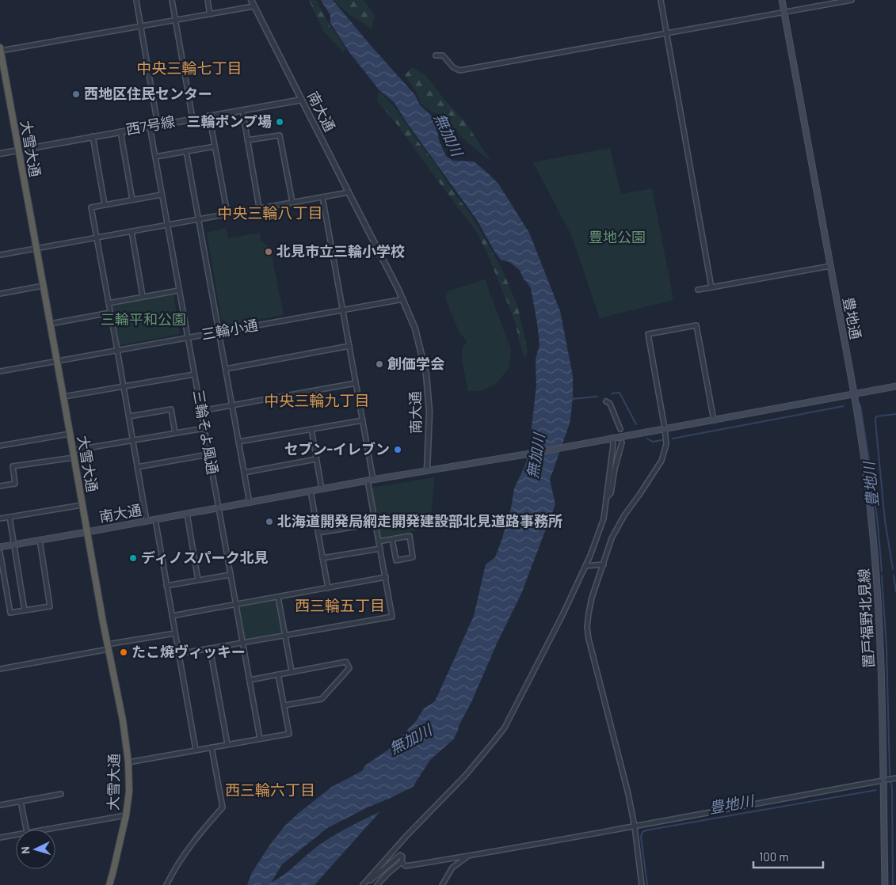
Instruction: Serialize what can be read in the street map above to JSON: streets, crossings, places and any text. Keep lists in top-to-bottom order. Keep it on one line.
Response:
{"streets":{"highway":["大雪大通"],"main road":["南大通","豊地通","置戸福野北見線"],"street":["西7号線","三輪小通","三輪そよ風通"]},"crossings":[["南大通","西7号線"],["南大通","大雪大通"],["南大通","三輪小通"],["南大通","三輪そよ風通"],["西7号線","大雪大通"],["西7号線","三輪そよ風通"],["大雪大通","三輪小通"],["豊地通","置戸福野北見線"],["三輪小通","三輪そよ風通"]],"districts":["中央三輪七丁目","中央三輪八丁目","中央三輪九丁目","西三輪五丁目","西三輪六丁目"],"water":["無加川","豊地川"],"parks":["豊地公園","三輪平和公園"],"places":["西地区住民センター","三輪ポンプ場","北見市立三輪小学校","創価学会","セブン-イレブン","北海道開発局網走開発建設部北見道路事務所","ディノスパーク北見","たこ焼ヴィッキー"],"scale_bar":"100 m","north":"left"}
